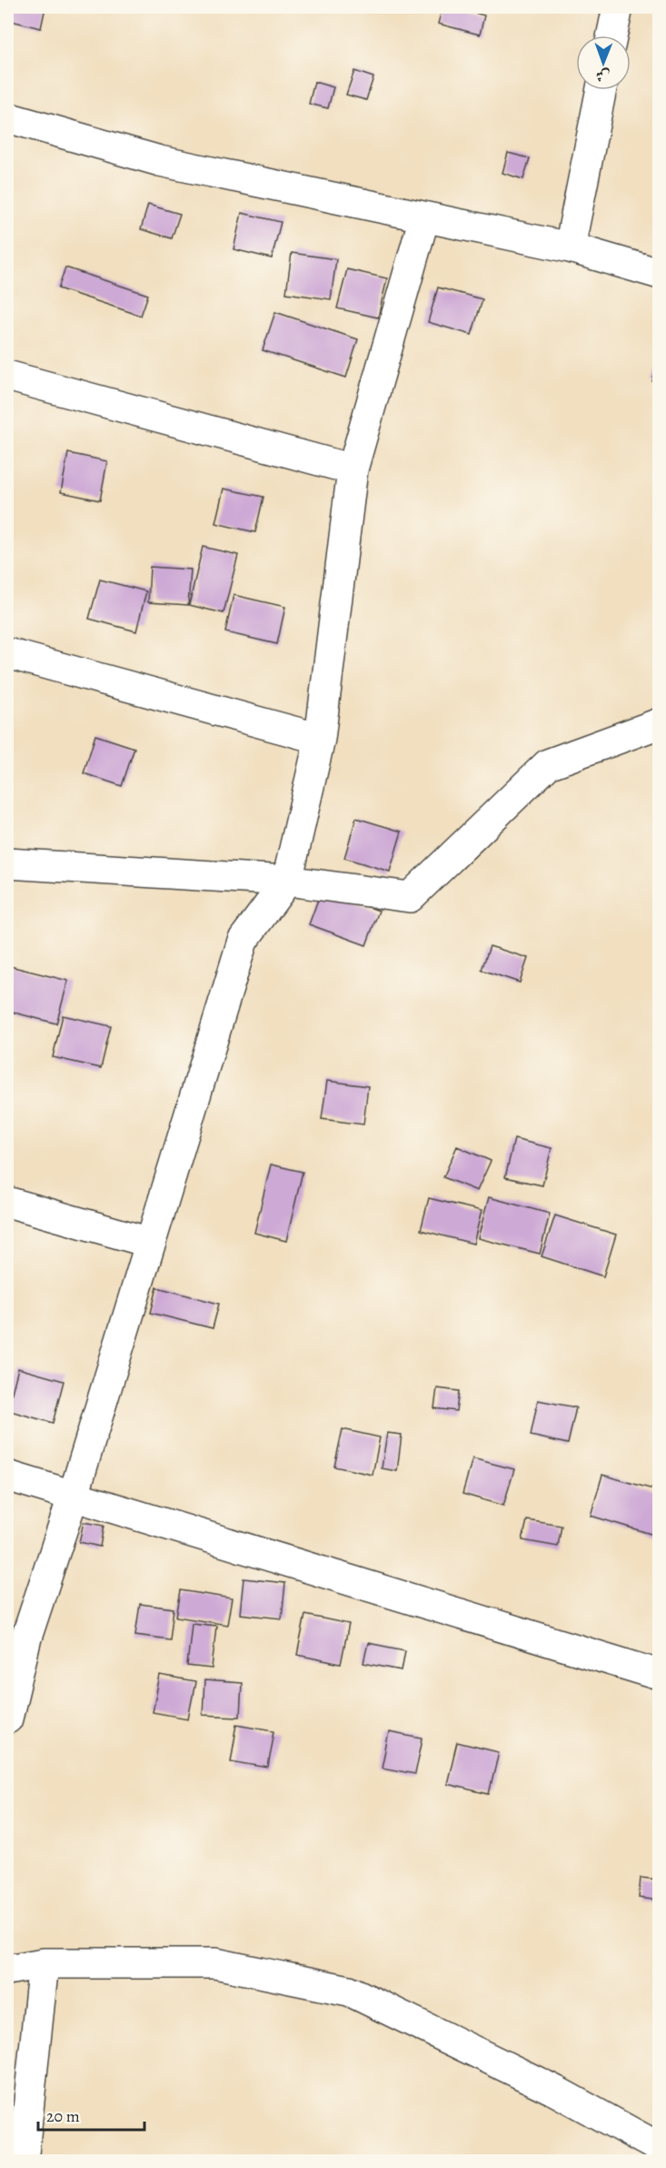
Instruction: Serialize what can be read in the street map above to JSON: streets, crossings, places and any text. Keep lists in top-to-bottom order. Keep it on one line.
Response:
{"scale_bar":"20 m","north":"bottom"}
